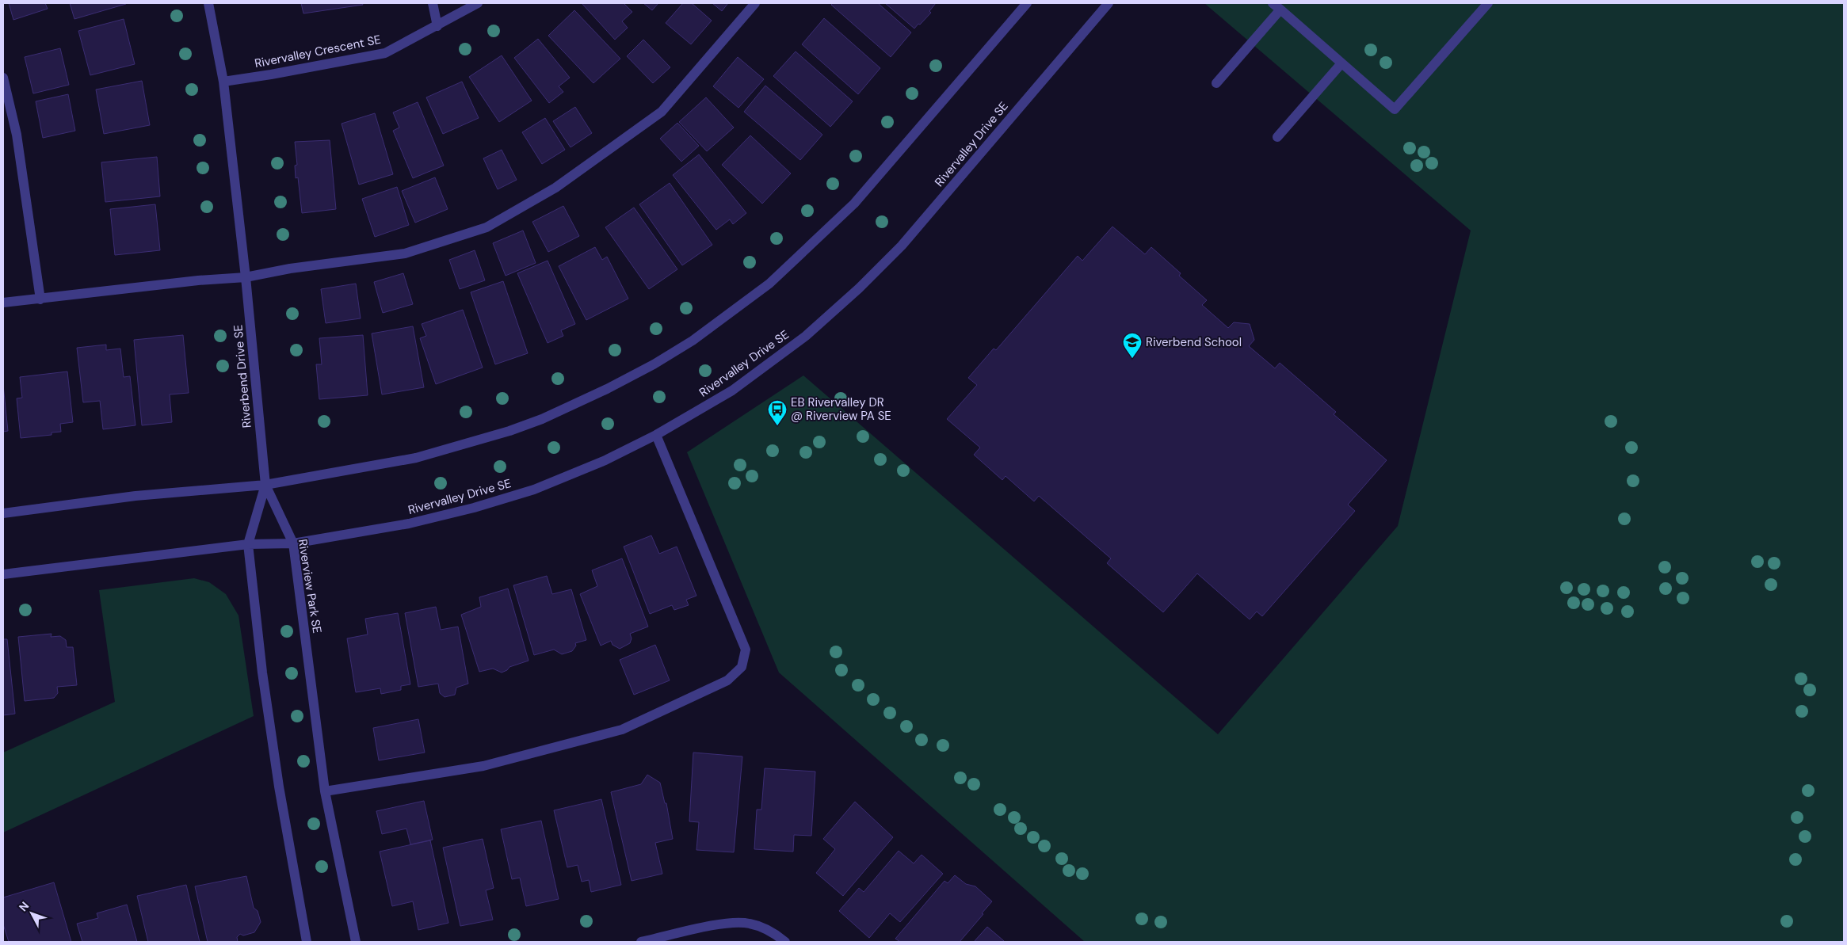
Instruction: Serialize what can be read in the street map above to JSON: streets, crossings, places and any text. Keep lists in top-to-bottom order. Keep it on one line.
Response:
{"streets":{"street":["Rivervalley Crescent SE","Rivervalley Drive SE","Riverbend Drive SE","Riverview Park SE"]},"crossings":[["Rivervalley Crescent SE","Riverbend Drive SE"],["Rivervalley Drive SE","Riverview Park SE"],["Riverbend Drive SE","Riverview Park SE"]],"places":{"school or university":["Riverbend School"],"bus stop":["EB Rivervalley DR @ Riverview PA SE"]},"north":"top left"}
